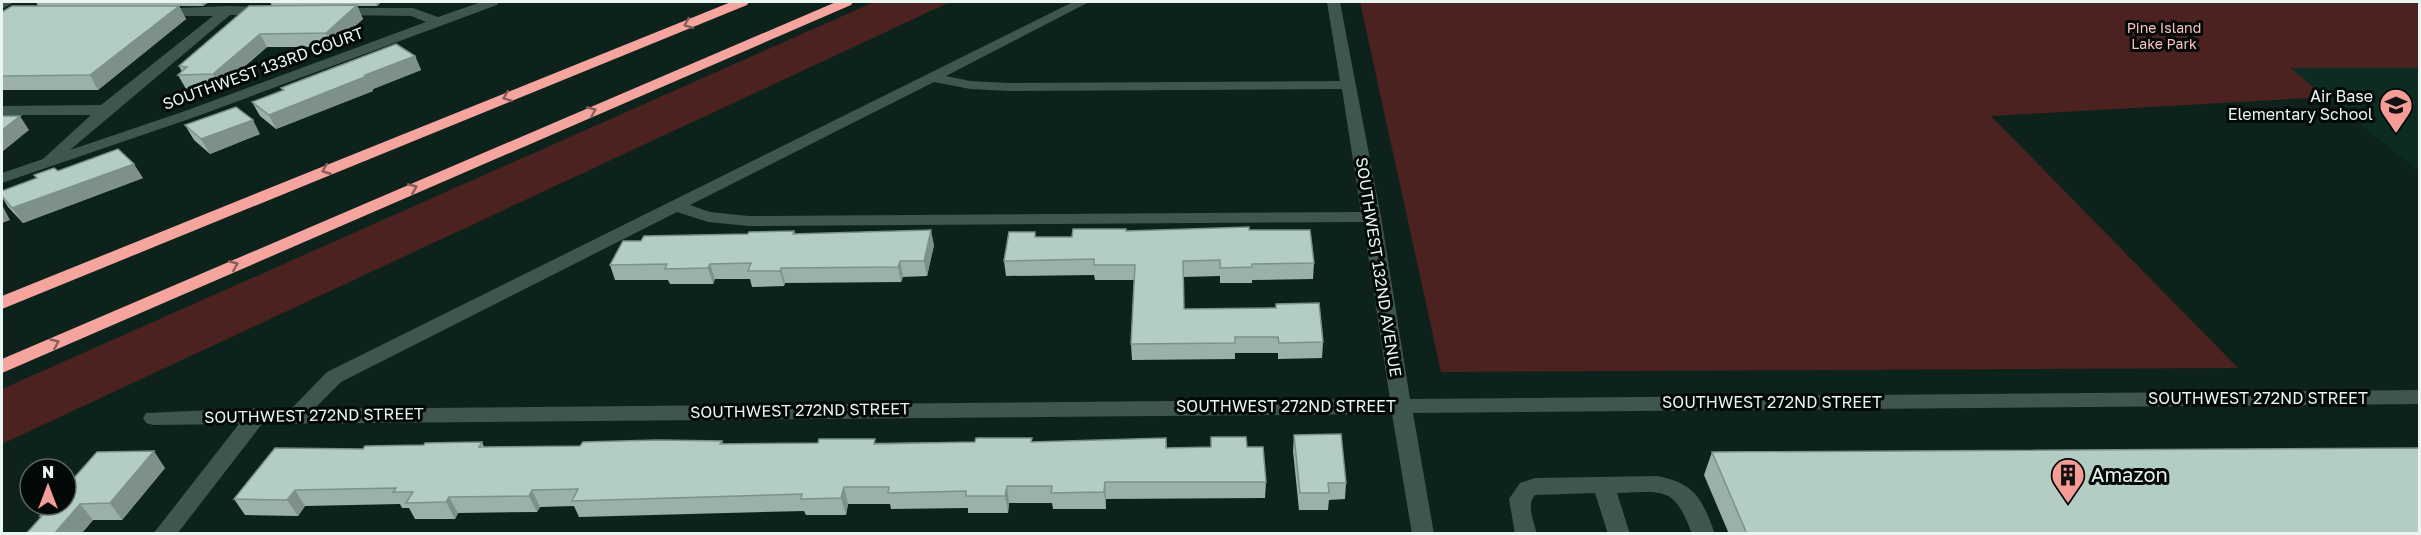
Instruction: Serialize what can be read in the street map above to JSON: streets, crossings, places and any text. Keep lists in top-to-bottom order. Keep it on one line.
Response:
{"streets":{"street":["SOUTHWEST 133RD COURT","SOUTHWEST 132ND AVENUE","SOUTHWEST 272ND STREET"]},"crossings":[["SOUTHWEST 132ND AVENUE","SOUTHWEST 272ND STREET"]],"parks":["Pine Island Lake Park"],"places":{"school or university":["Air Base Elementary School"],"building":["Amazon"]},"north":"top"}
